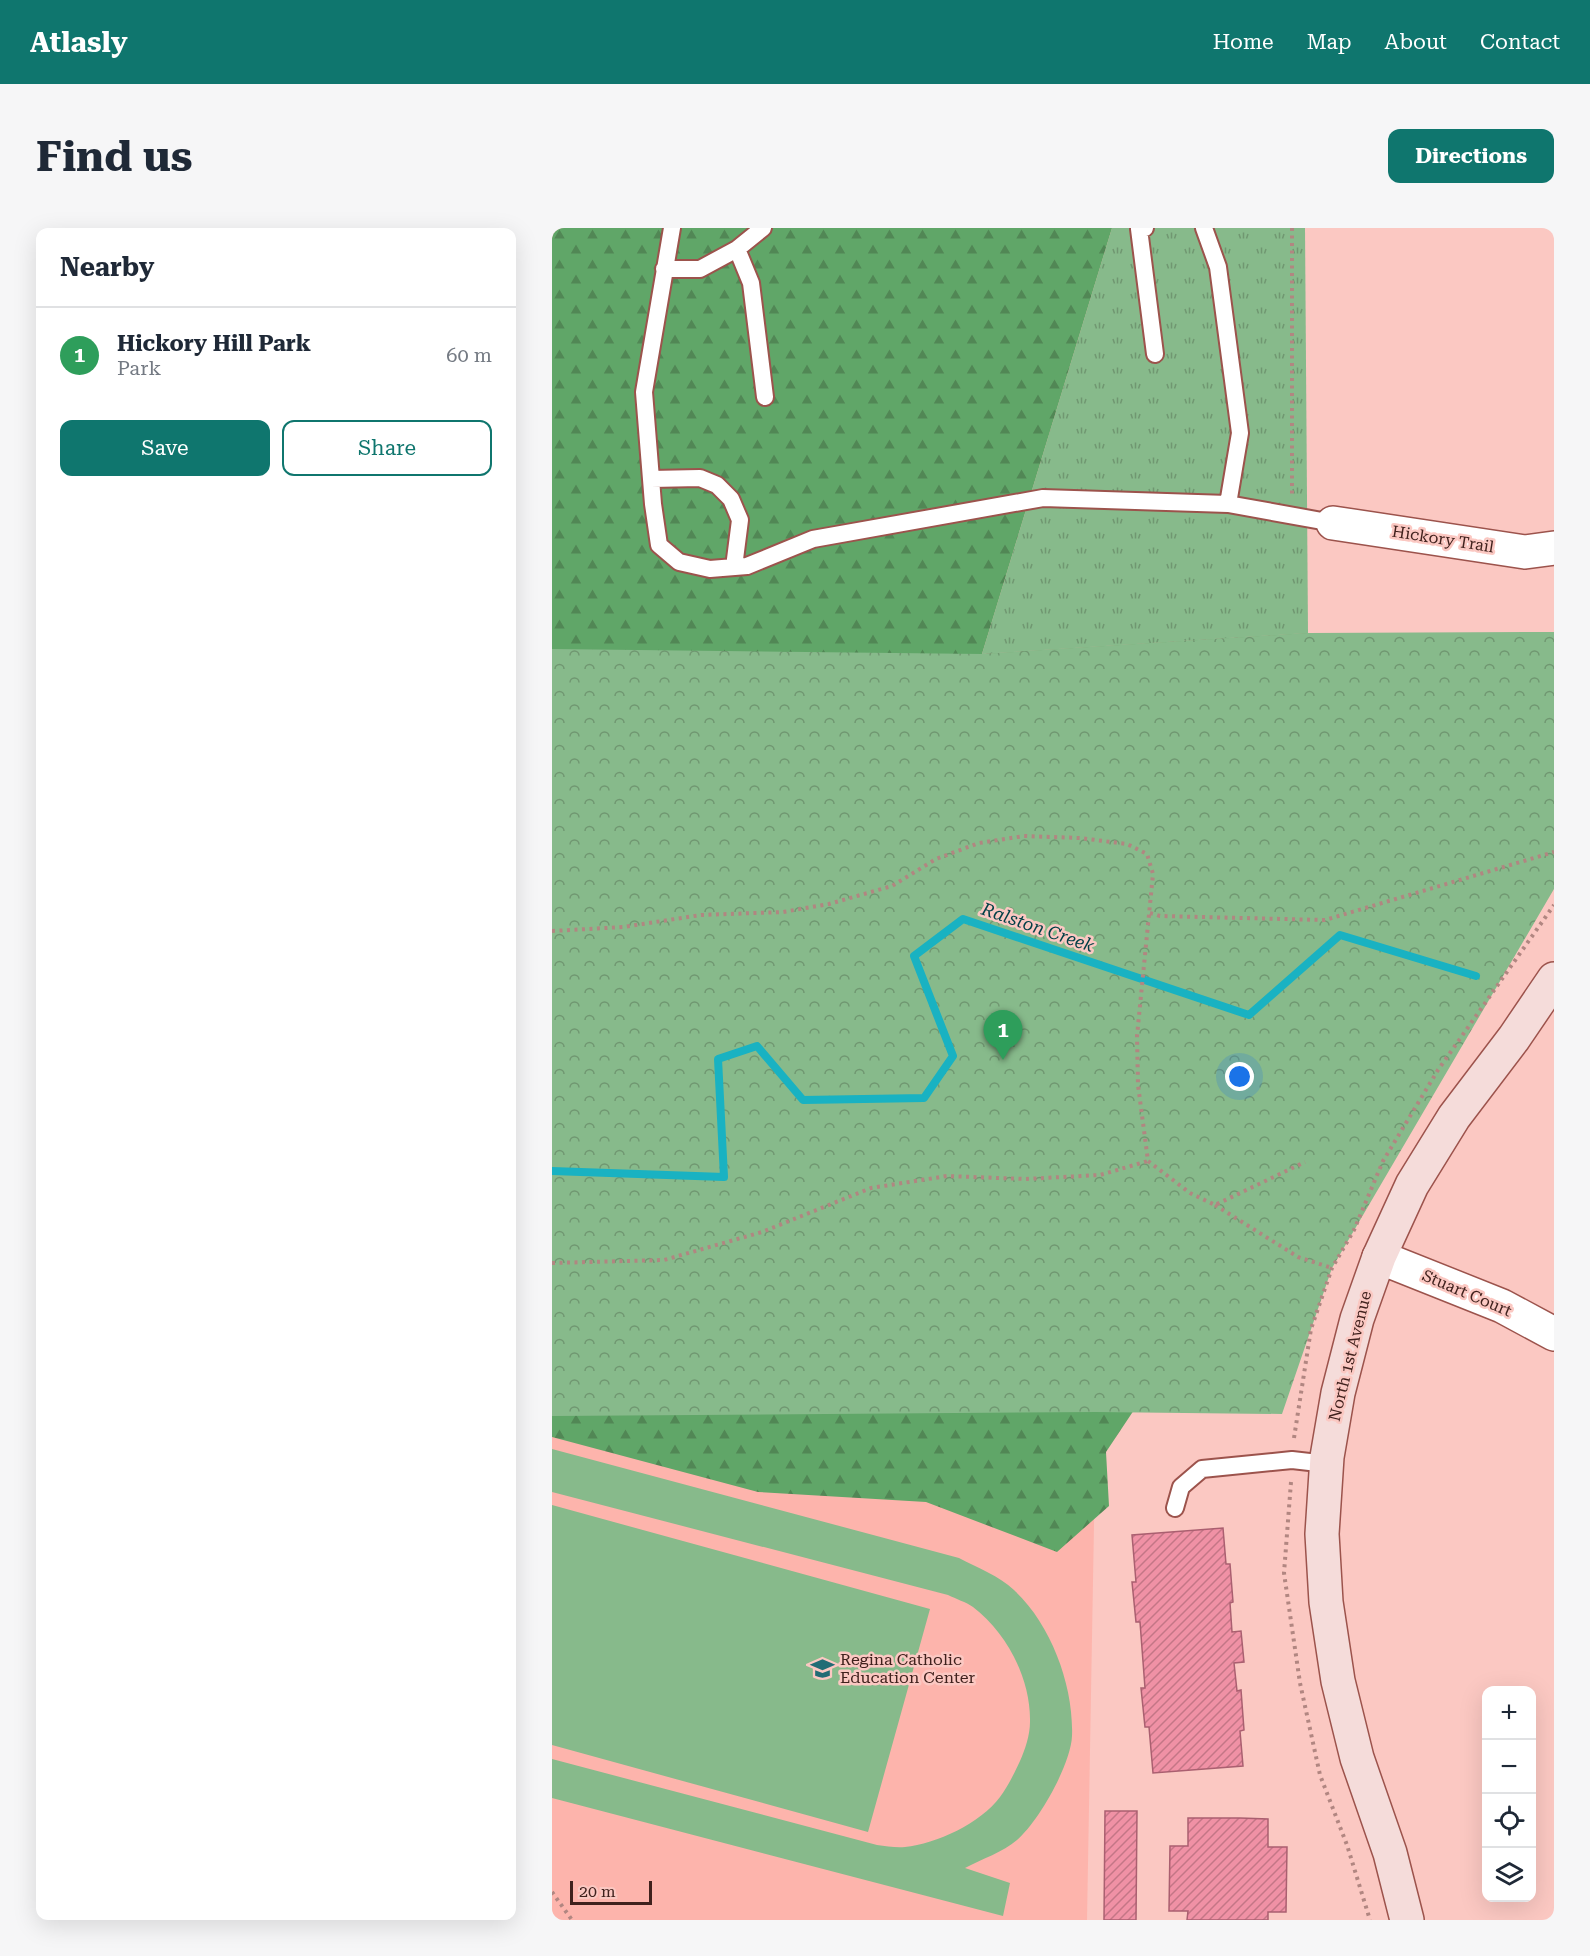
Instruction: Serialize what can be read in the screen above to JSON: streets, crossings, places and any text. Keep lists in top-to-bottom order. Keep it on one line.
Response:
{"streets":{"main road":["North 1st Avenue"],"street":["Hickory Trail","Stuart Court"]},"crossings":[["Stuart Court","North 1st Avenue"]],"water":["Ralston Creek"],"places":{"school or university":["Regina Catholic Education Center"]},"scale_bar":"20 m","page":{"header":"Atlasly","nav":["Home","Map","About","Contact"],"buttons":["Directions",["Save","Share"]],"title":"Find us","heading":"Nearby","list":[{"mark":"1","name":"Hickory Hill Park","note":"Park","value":"60 m"}],"pins":"1","map_buttons":["+","−"],"scale":"20 m"}}
